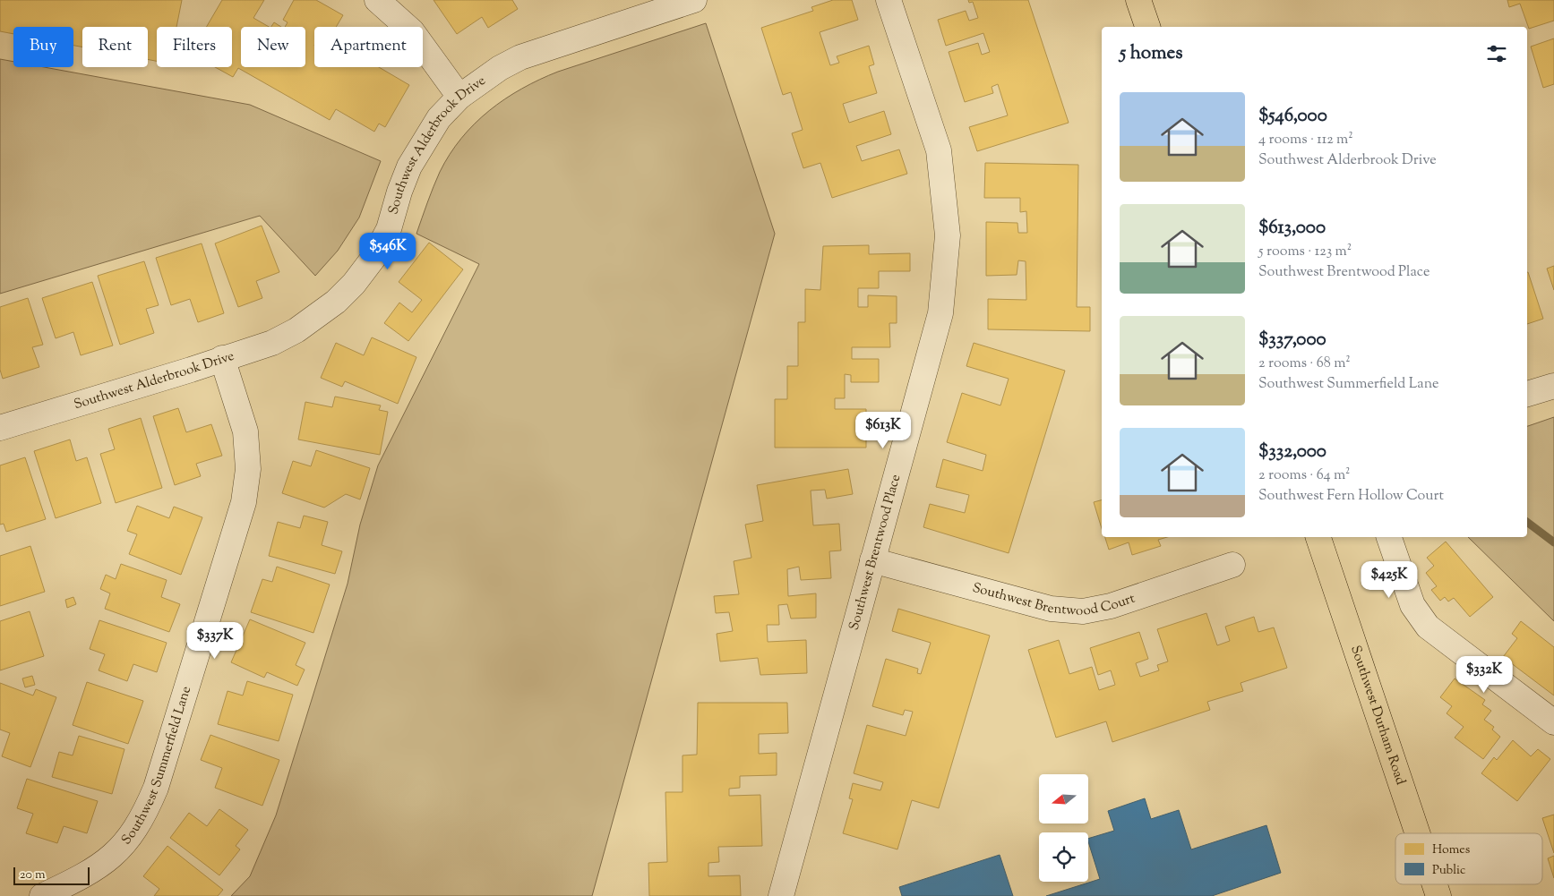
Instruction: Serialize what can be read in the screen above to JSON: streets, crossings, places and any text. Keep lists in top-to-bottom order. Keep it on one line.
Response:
{"streets":{"main road":["Southwest Durham Road"],"street":["Southwest Alderbrook Drive","Southwest Brentwood Place","Southwest Brentwood Court","Southwest Summerfield Lane"]},"crossings":[["Southwest Alderbrook Drive","Southwest Summerfield Lane"],["Southwest Brentwood Place","Southwest Brentwood Court"]],"legend":["Homes","Public"],"scale_bar":"20 m","north":"left","page":{"chip":["Buy","Rent","Filters","New","Apartment"],"heading":"5 homes","list":[{"name":"$546,000","note":"4 rooms · 112 m² · Southwest Alderbrook Drive"},{"name":"$613,000","note":"5 rooms · 123 m² · Southwest Brentwood Place"},{"name":"$337,000","note":"2 rooms · 68 m² · Southwest Summerfield Lane"},{"name":"$332,000","note":"2 rooms · 64 m² · Southwest Fern Hollow Court"}],"price":["$546K","$613K","$425K","$337K","$332K"],"scale":"20 m"}}
